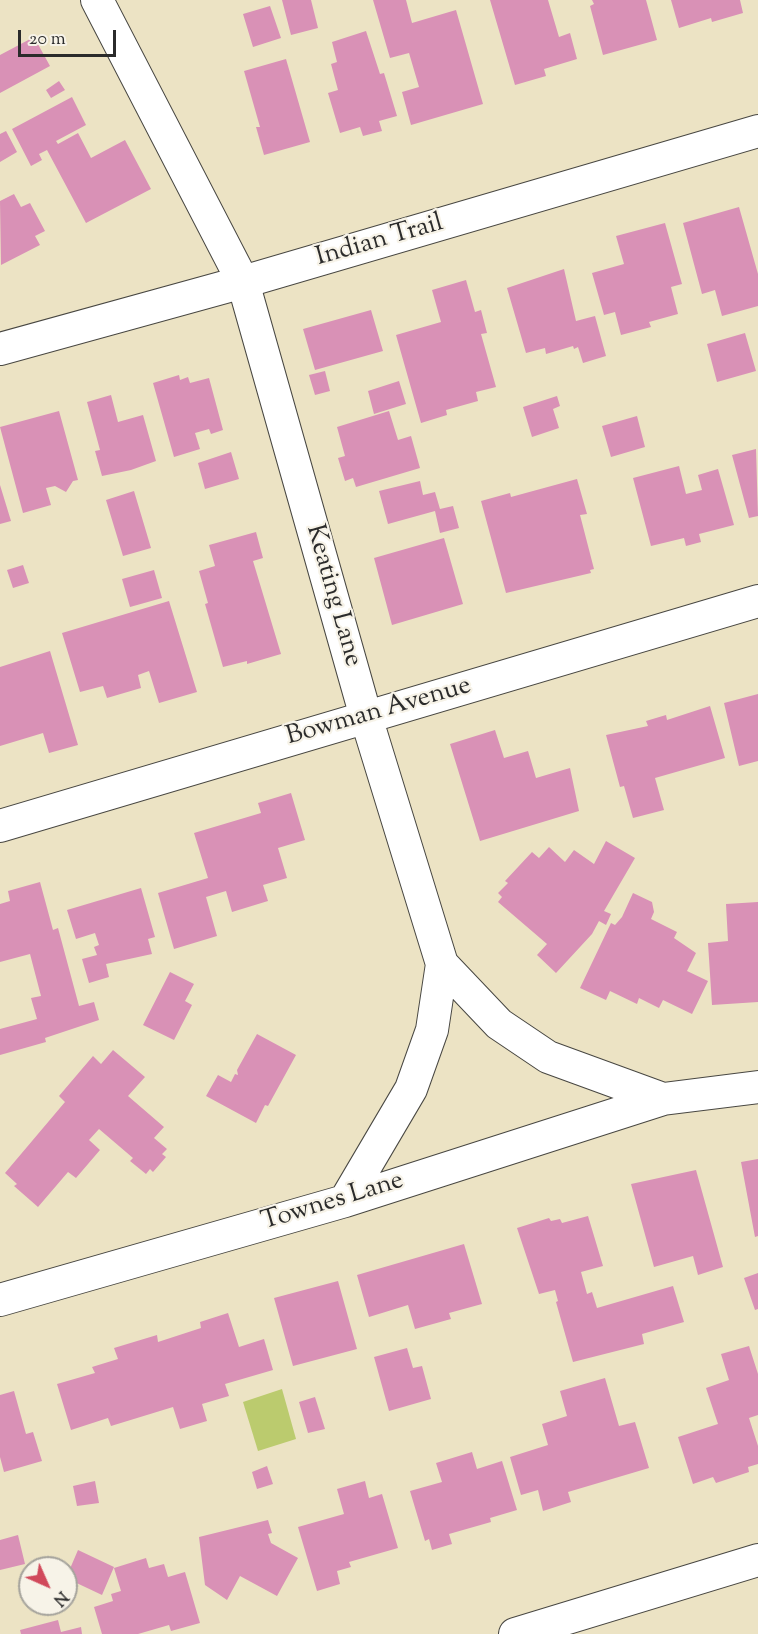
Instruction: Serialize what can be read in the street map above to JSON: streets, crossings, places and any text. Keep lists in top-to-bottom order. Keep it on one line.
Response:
{"streets":{"street":["Indian Trail","Keating Lane","Bowman Avenue","Townes Lane"]},"crossings":[["Indian Trail","Keating Lane"],["Keating Lane","Bowman Avenue"],["Keating Lane","Townes Lane"]],"scale_bar":"20 m","north":"bottom right"}
